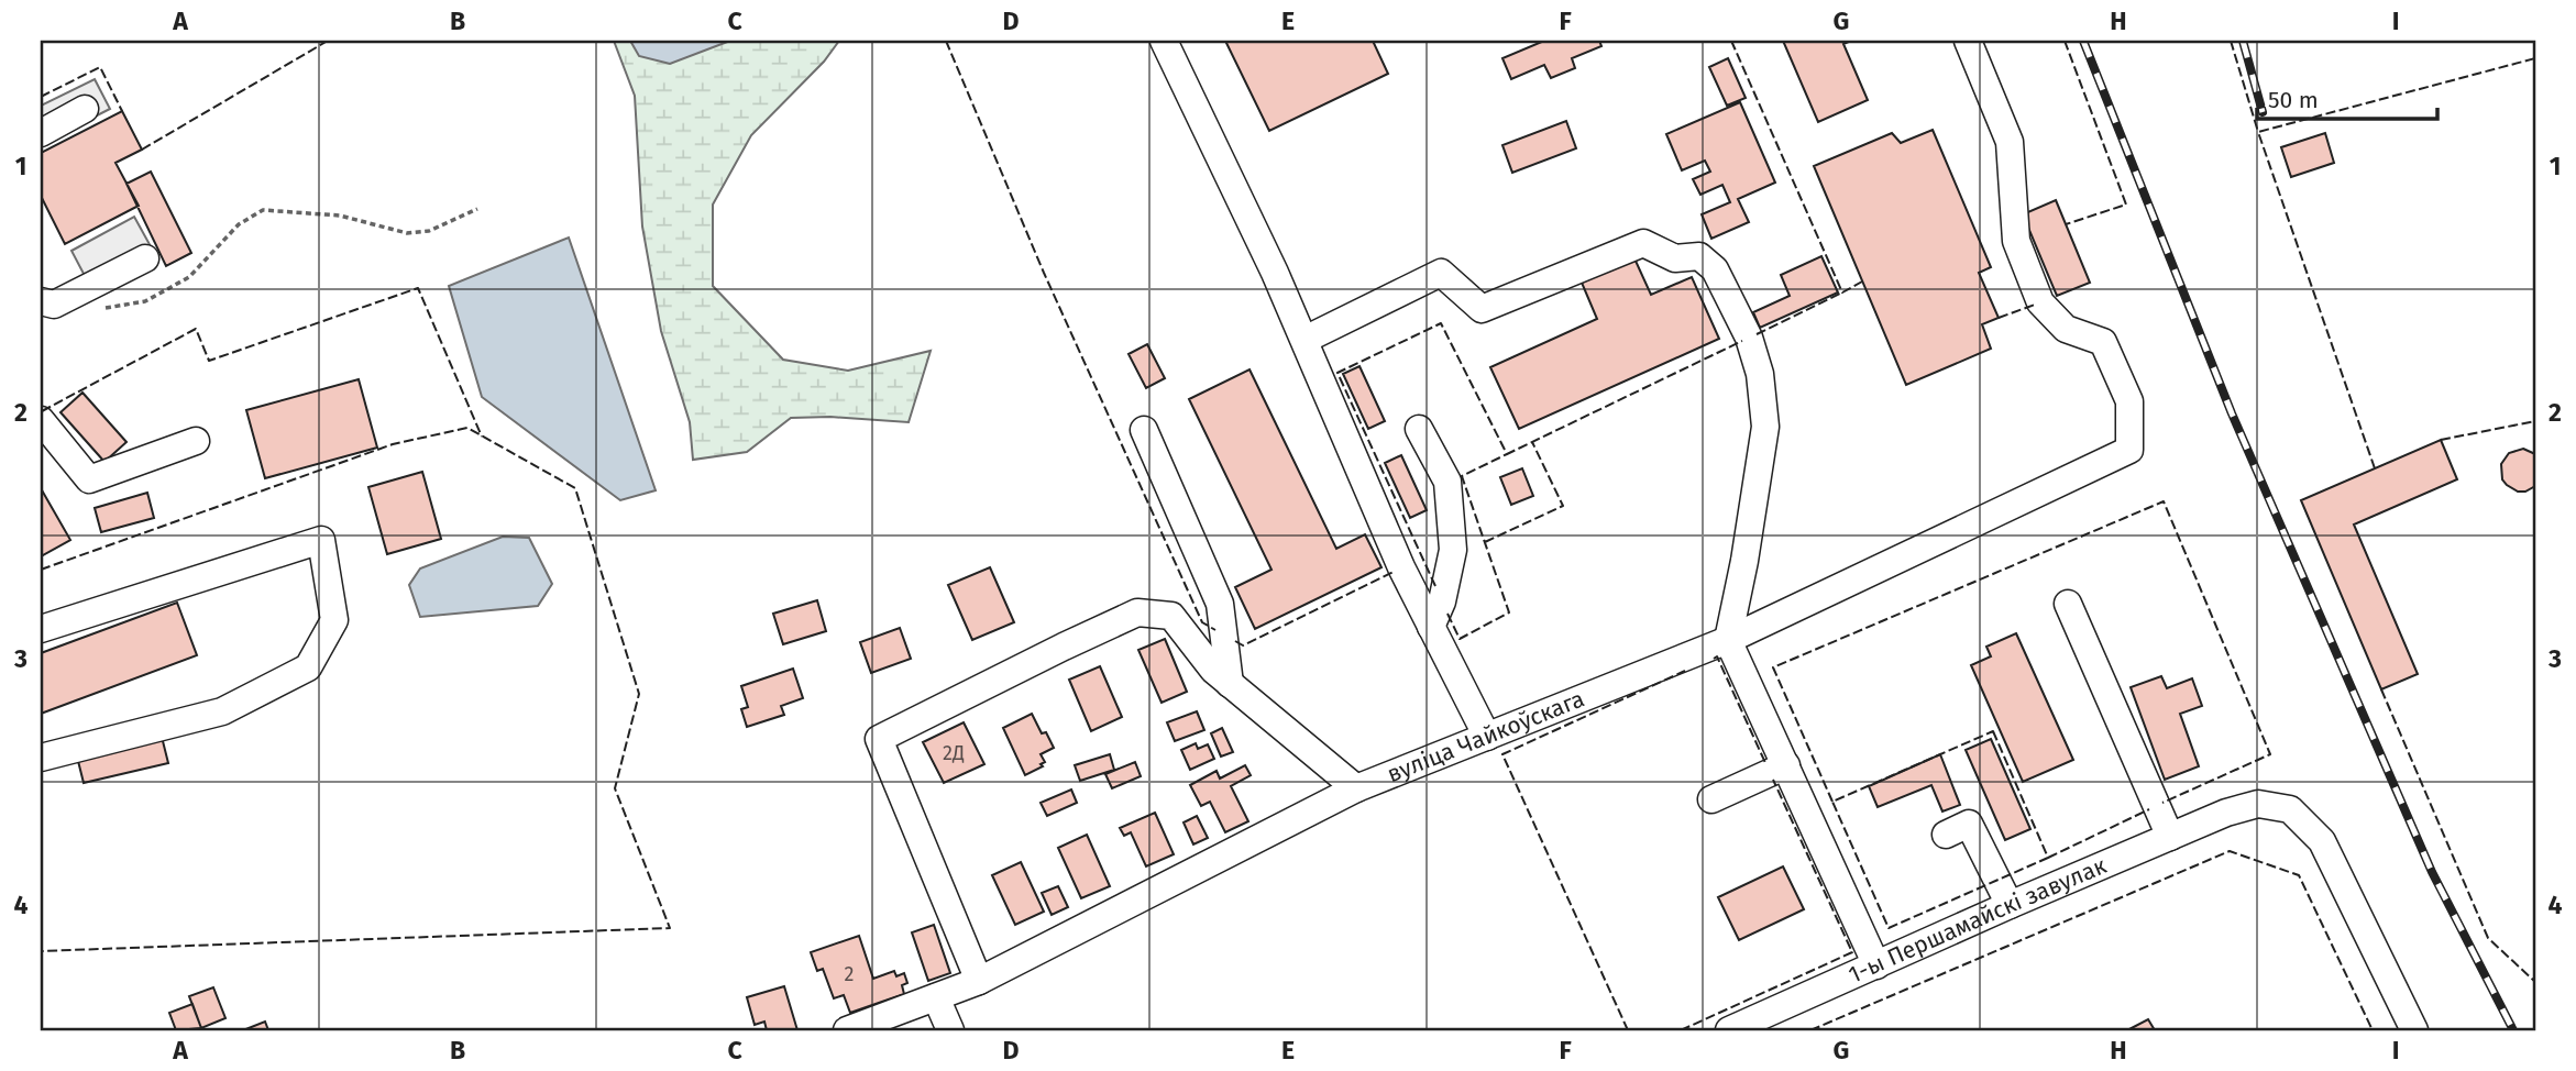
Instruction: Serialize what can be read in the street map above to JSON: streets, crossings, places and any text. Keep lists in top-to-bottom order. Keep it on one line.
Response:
{"streets":{"street":["вуліца Чайкоўскага","1-ы Першамайскі завулак"]},"house_numbers":["2Д","2"],"scale_bar":"50 m","grid":{"columns":["A","B","C","D","E","F","G","H","I"],"rows":["1","2","3","4"]}}
